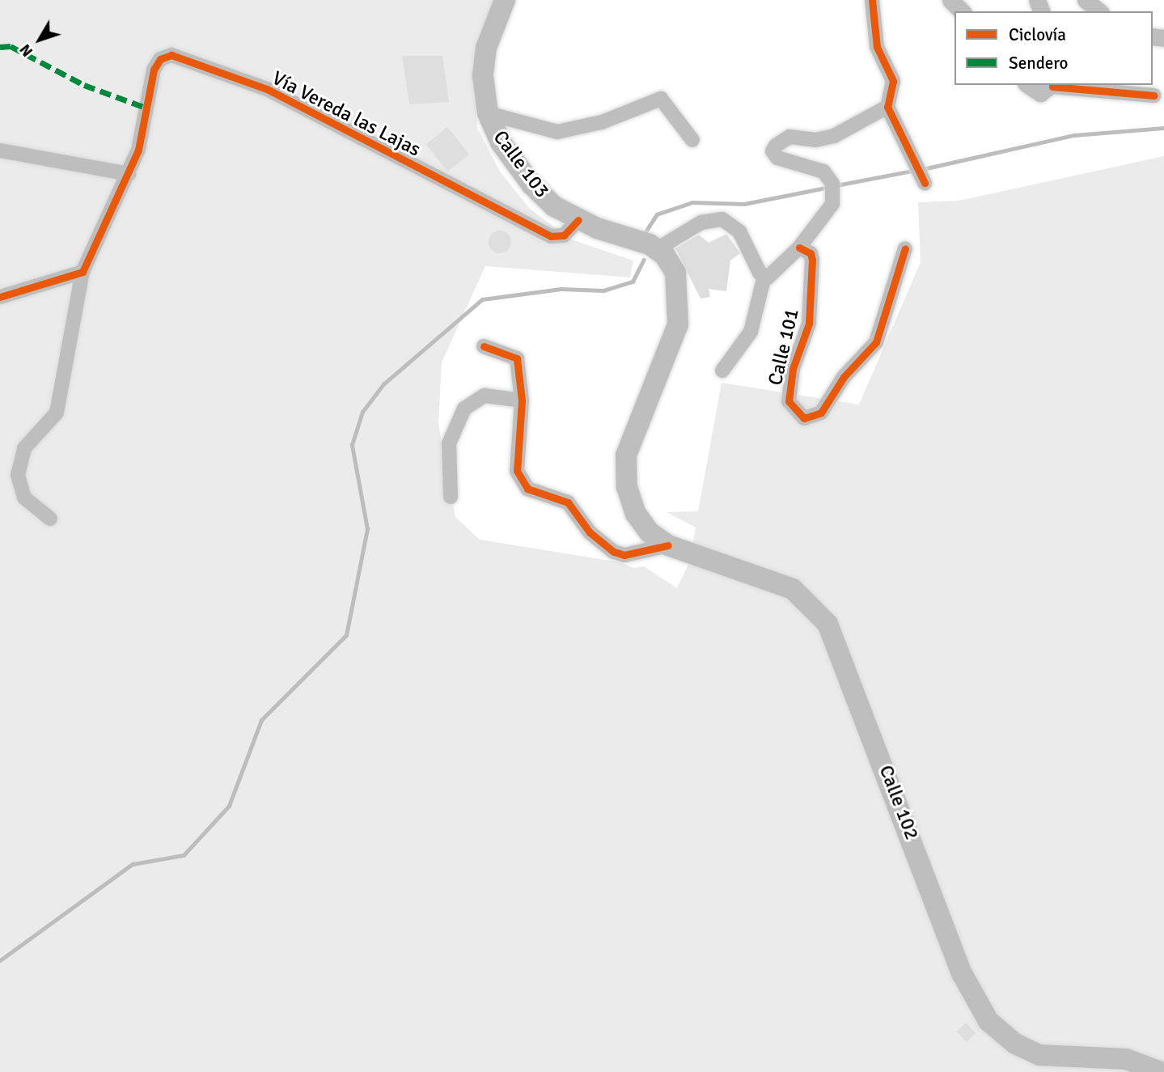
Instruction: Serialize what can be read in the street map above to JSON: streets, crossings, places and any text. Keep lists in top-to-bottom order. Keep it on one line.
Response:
{"streets":{"main road":["Calle 103","Calle 102"],"street":["Vía Vereda las Lajas","Calle 101"]},"crossings":[["Vía Vereda las Lajas","Calle 103"],["Calle 103","Calle 102"]],"legend":["Ciclovía","Sendero"],"north":"bottom left"}
